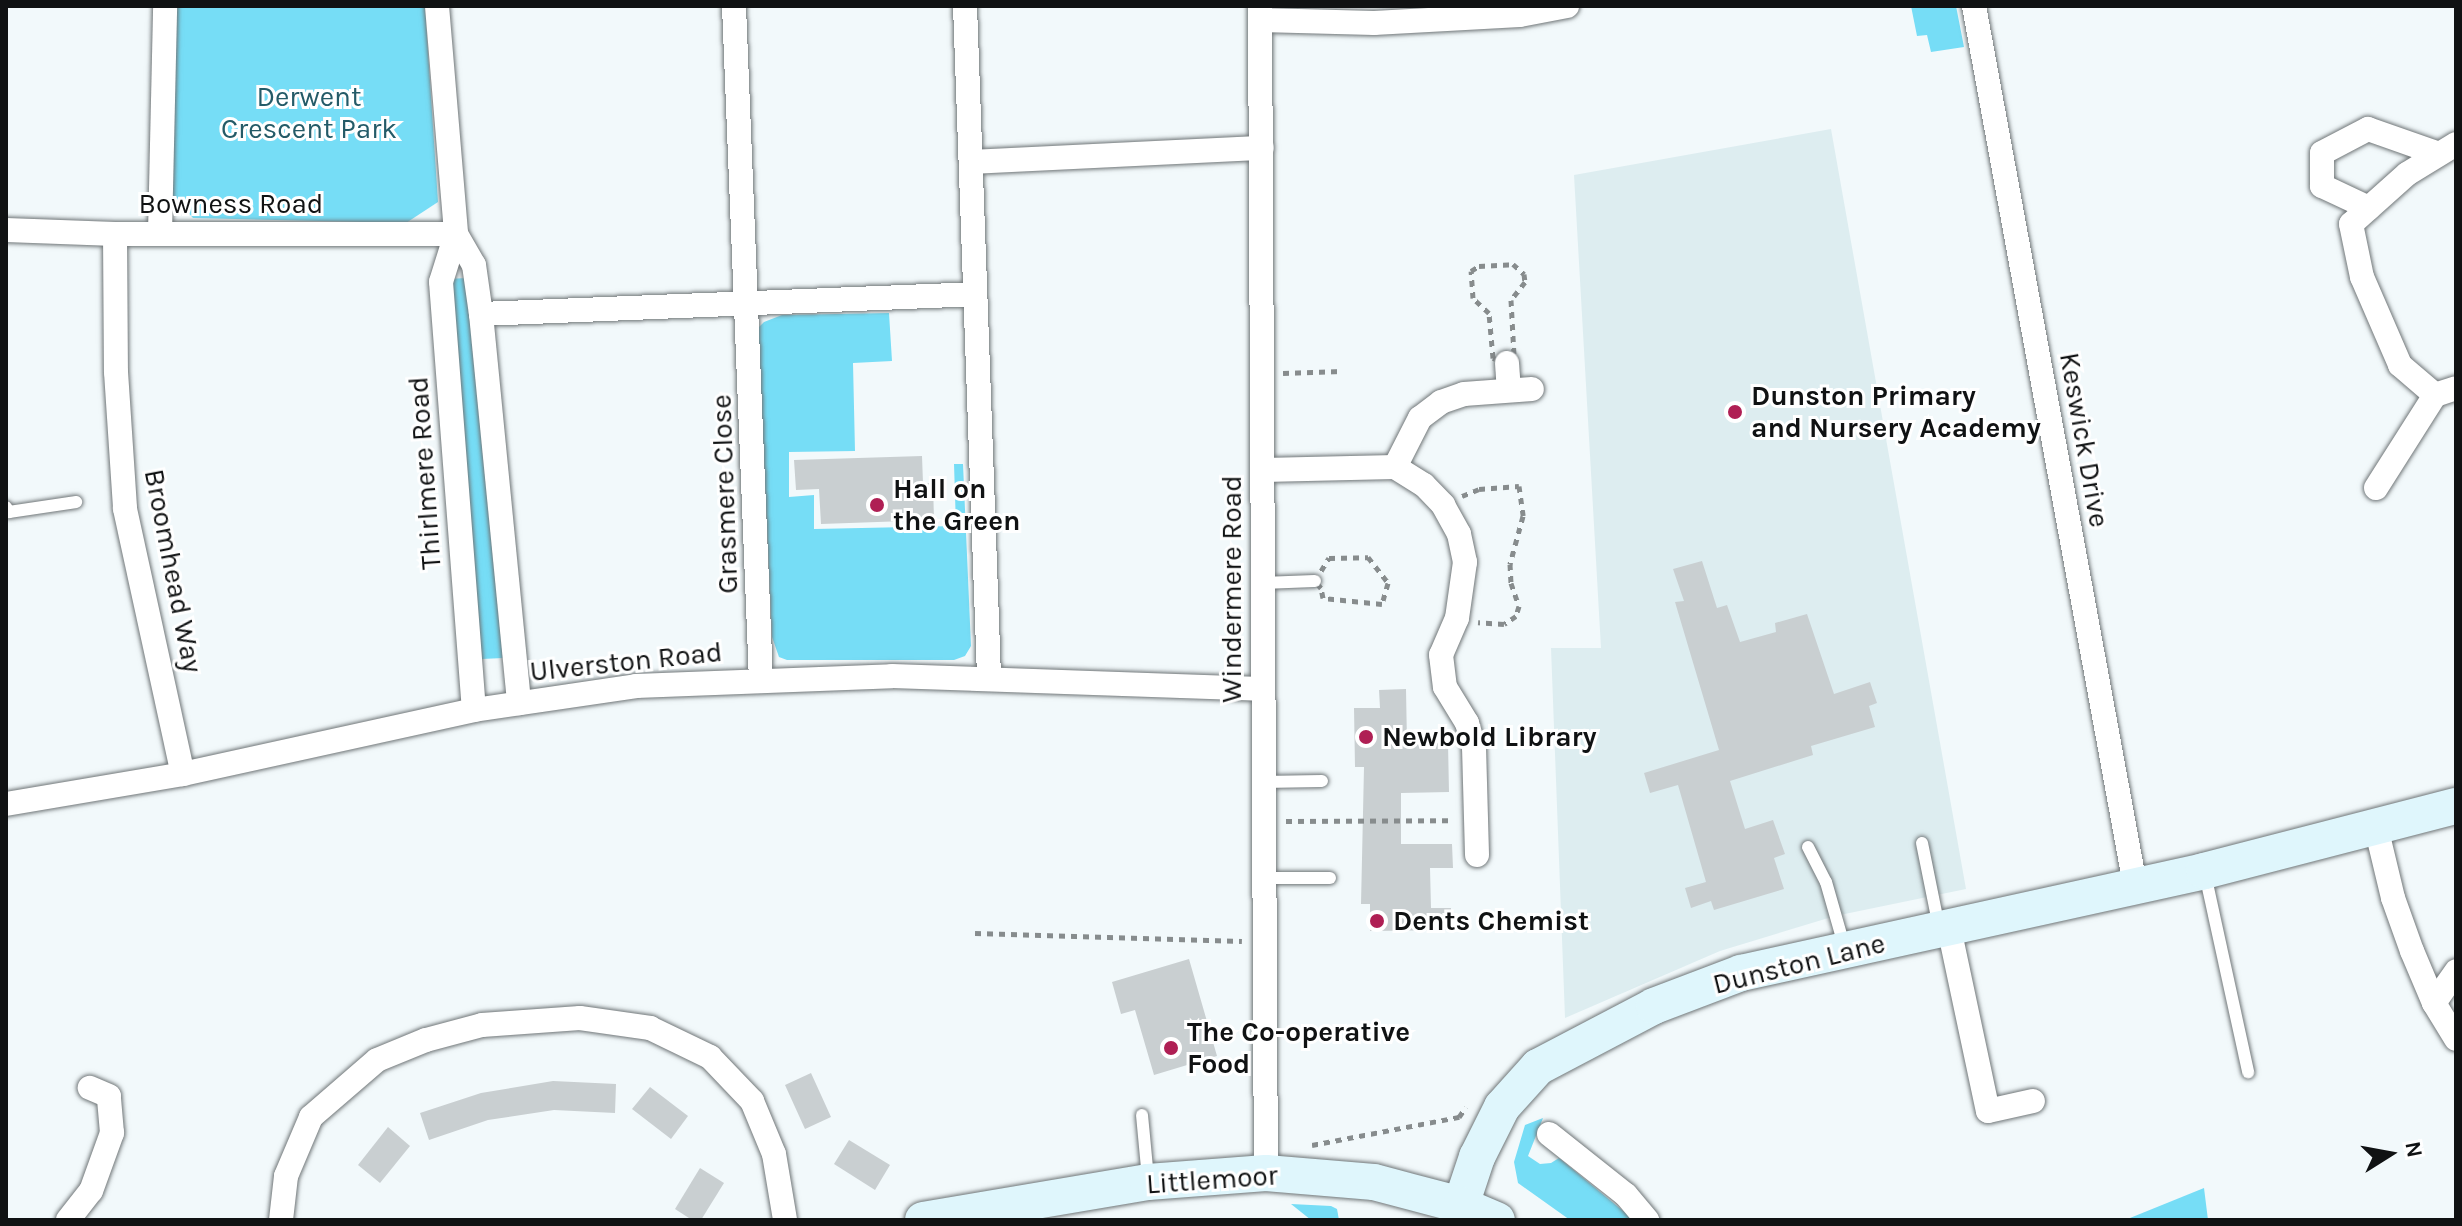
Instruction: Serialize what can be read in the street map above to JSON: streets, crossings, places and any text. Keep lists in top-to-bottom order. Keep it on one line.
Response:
{"streets":{"street":["Bowness Road","Keswick Drive","Thirlmere Road","Grasmere Close","Broomhead Way","Windermere Road","Ulverston Road","Dunston Lane","Littlemoor"]},"crossings":[["Bowness Road","Thirlmere Road"],["Bowness Road","Broomhead Way"],["Keswick Drive","Dunston Lane"],["Thirlmere Road","Ulverston Road"],["Grasmere Close","Ulverston Road"],["Broomhead Way","Ulverston Road"],["Windermere Road","Ulverston Road"],["Windermere Road","Littlemoor"],["Dunston Lane","Littlemoor"]],"parks":["Derwent Crescent Park"],"places":["Dunston Primary and Nursery Academy","Hall on the Green","Newbold Library","Dents Chemist","The Co-operative Food"],"north":"right"}
